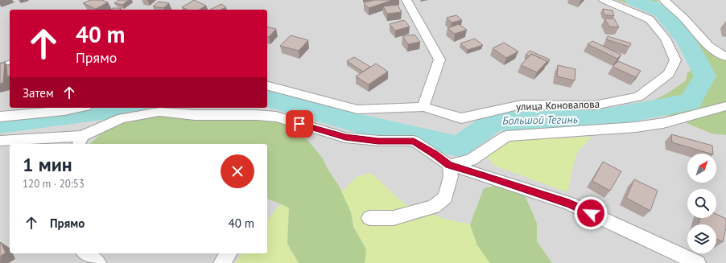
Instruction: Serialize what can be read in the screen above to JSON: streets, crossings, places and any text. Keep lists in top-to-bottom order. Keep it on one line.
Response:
{"streets":{"street":["улица Коновалова"]},"water":["Большой Тегинь"],"north":"top right","page":{"turn":["40 m","Прямо"],"then":"Затем","heading":["1 мин","120 m · 20:53"],"list":[{"name":"Прямо","value":"40 m"}]}}
